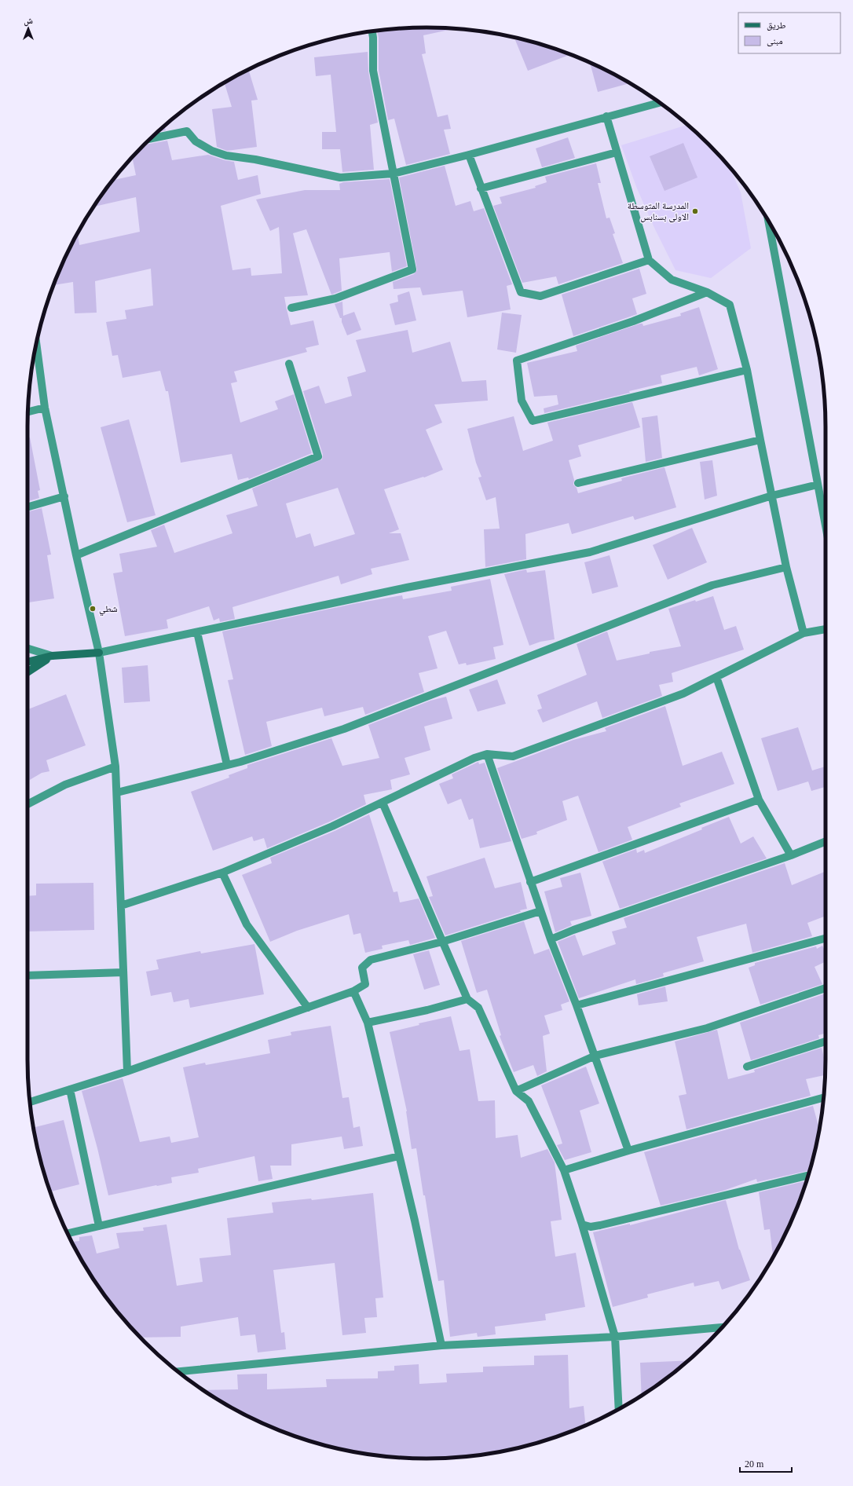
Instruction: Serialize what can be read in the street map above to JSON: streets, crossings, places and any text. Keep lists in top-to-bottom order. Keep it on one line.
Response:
{"places":["المدرسة المتوسطة الاولى بسنابس","شطي"],"legend":["طريق","مبنى"],"scale_bar":"20 m","north":"top"}
